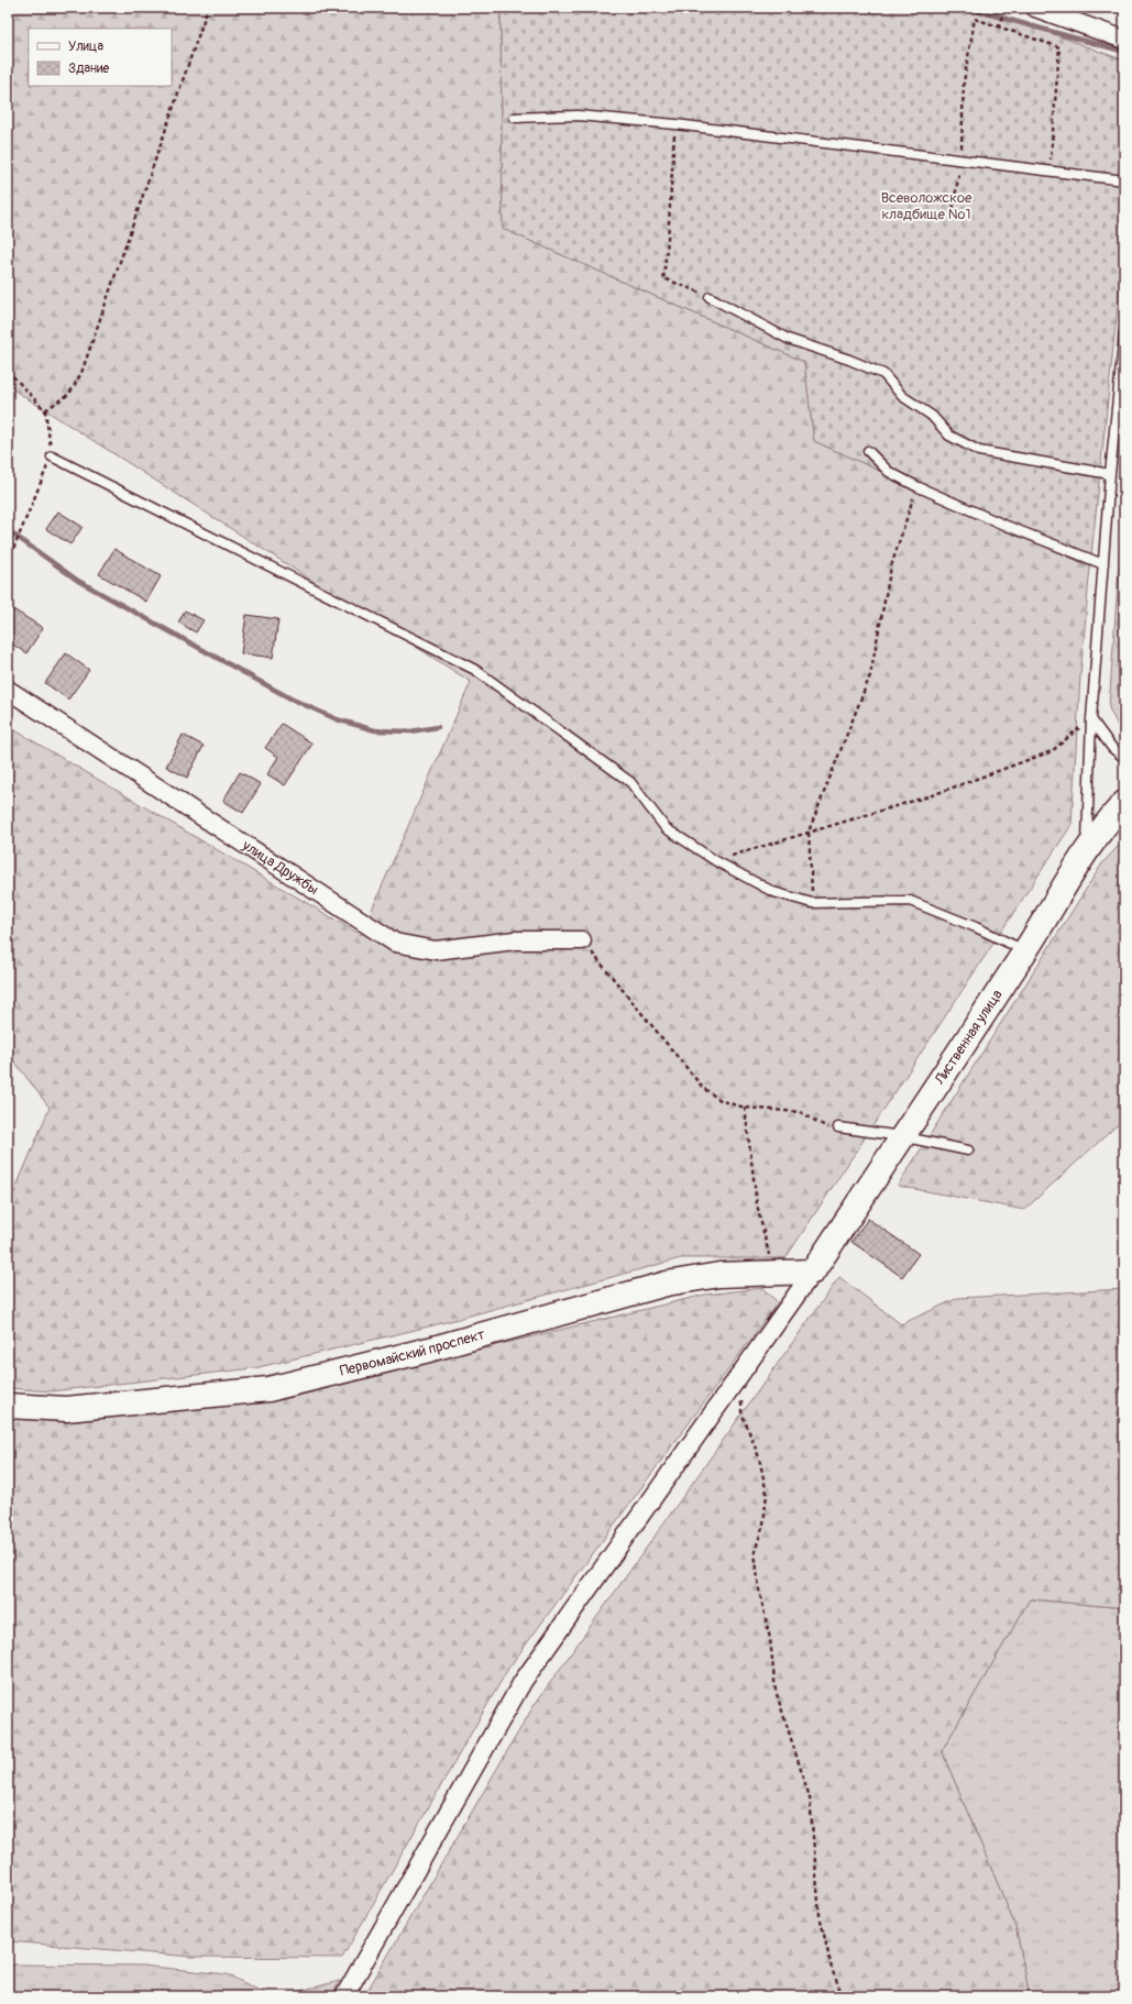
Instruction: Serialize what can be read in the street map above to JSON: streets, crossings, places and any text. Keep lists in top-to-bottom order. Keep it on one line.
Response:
{"streets":{"street":["улица Дружбы","Лиственная улица","Первомайский проспект"]},"crossings":[["Лиственная улица","Первомайский проспект"]],"parks":["Всеволожское кладбище №1"],"legend":["Улица","Здание"]}
